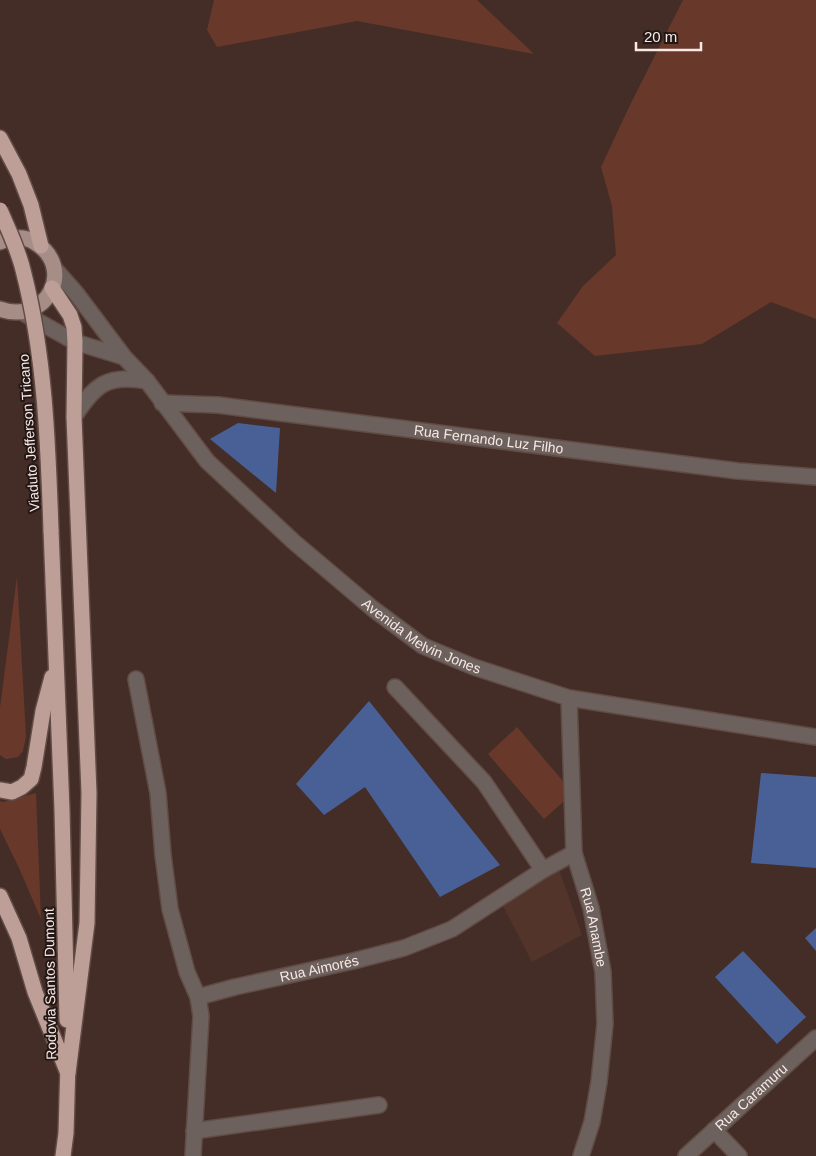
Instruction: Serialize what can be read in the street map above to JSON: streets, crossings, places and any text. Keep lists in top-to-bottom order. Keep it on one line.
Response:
{"streets":{"highway":["Viaduto Jefferson Tricano","Rodovia Santos Dumont"],"street":["Rua Fernando Luz Filho","Avenida Melvin Jones","Rua Anambe","Rua Aimorés","Rua Caramuru"]},"crossings":[["Viaduto Jefferson Tricano","Rodovia Santos Dumont"],["Rua Fernando Luz Filho","Avenida Melvin Jones"],["Avenida Melvin Jones","Rua Anambe"],["Rua Anambe","Rua Aimorés"]],"scale_bar":"20 m"}
